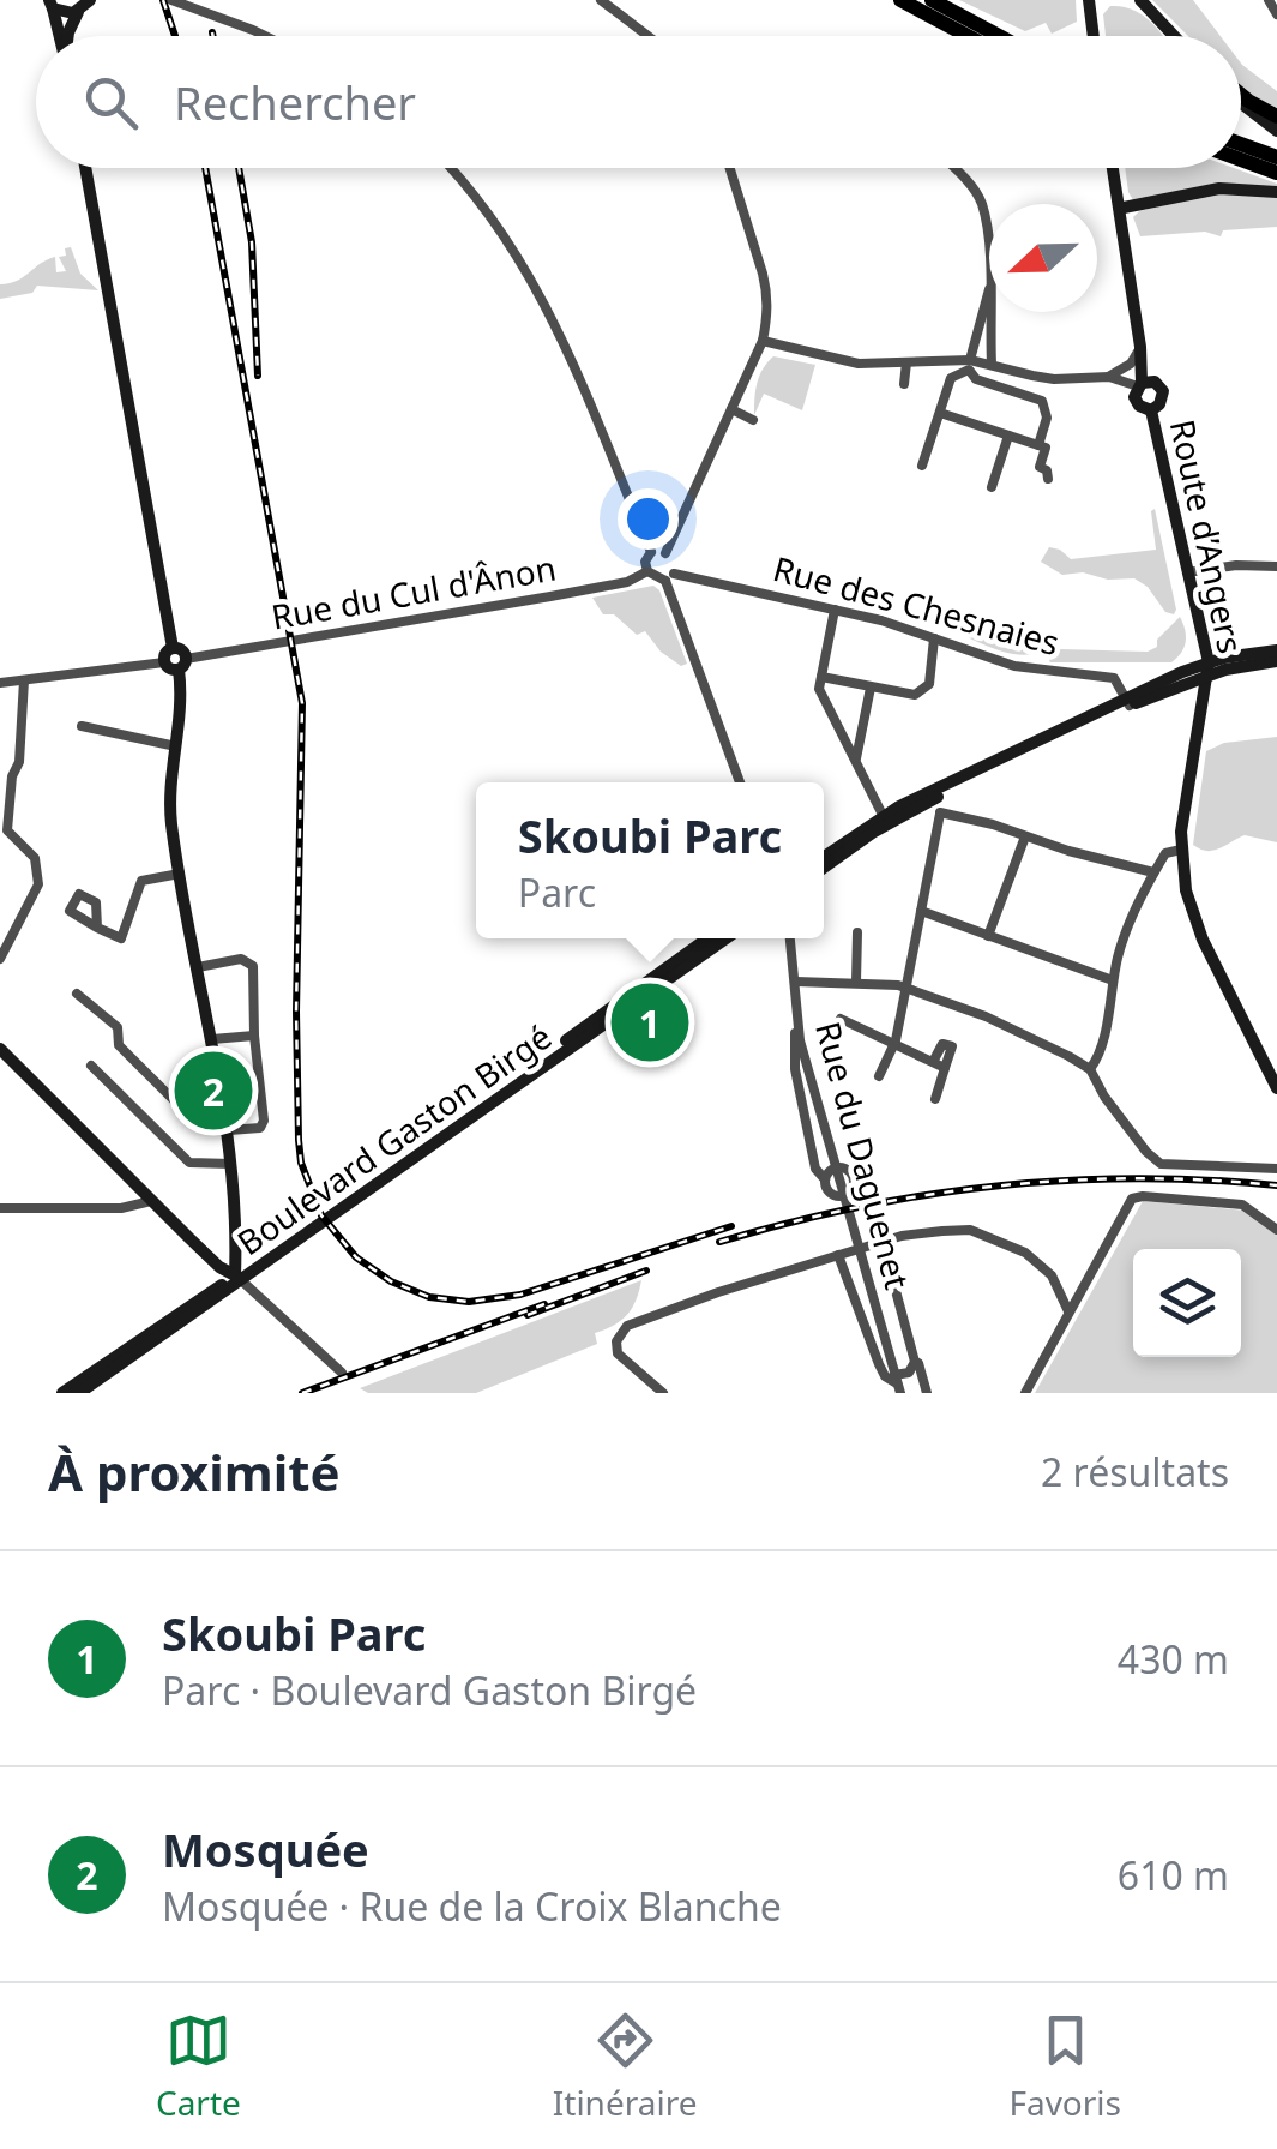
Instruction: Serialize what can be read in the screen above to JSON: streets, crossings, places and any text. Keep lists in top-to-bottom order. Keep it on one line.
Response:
{"streets":{"street":["Route d’Angers","Rue du Cul d'Ânon","Rue des Chesnaies","Boulevard Gaston Birgé","Rue du Daguenet"]},"crossings":[["Rue du Cul d'Ânon","Rue des Chesnaies"]],"north":"left","page":{"search":"Rechercher","popup":["Skoubi Parc","Parc"],"pins":["1","2"],"heading":["À proximité","2 résultats"],"list":[{"mark":"1","name":"Skoubi Parc","note":"Parc · Boulevard Gaston Birgé","value":"430 m"},{"mark":"2","name":"Mosquée","note":"Mosquée · Rue de la Croix Blanche","value":"610 m"}],"nav":["Carte","Itinéraire","Favoris"]}}
